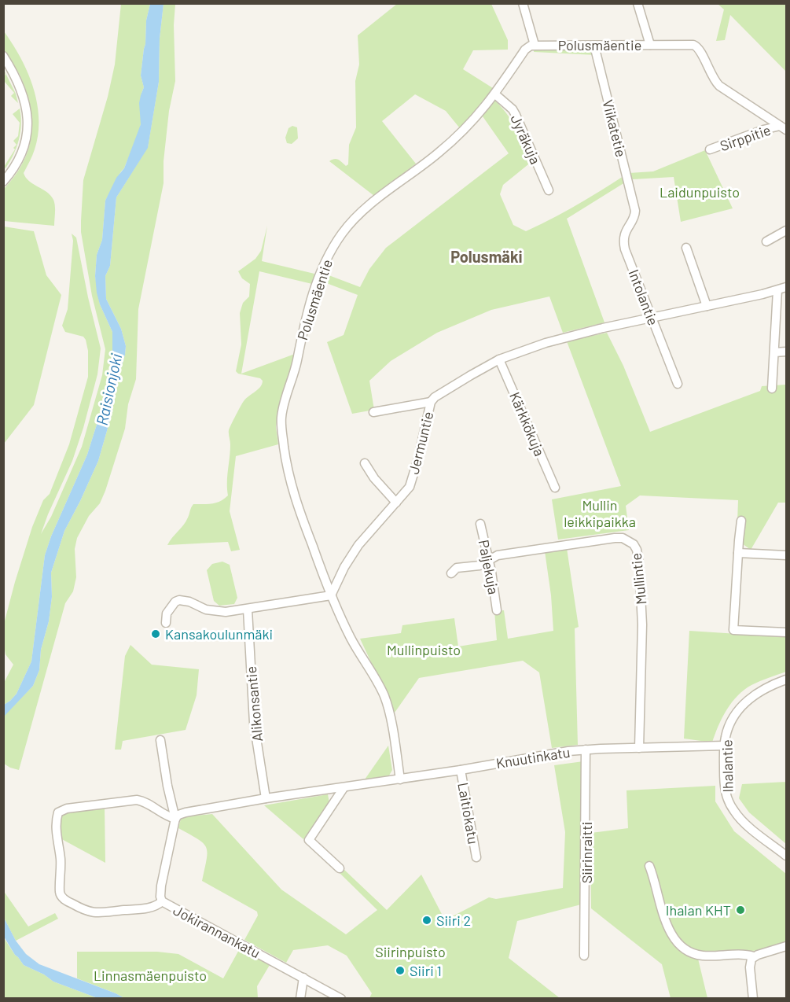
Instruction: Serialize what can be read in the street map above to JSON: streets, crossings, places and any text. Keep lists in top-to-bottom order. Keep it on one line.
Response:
{"streets":{"street":["Polusmäentie","Viikatetie","Sirppitie","Jyräkuja","Intolantie","Kärkkökuja","Jermuntie","Paljekuja","Mullintie","Alikonsantie","Knuutinkatu","Ihalantie","Laitiokatu","Siirinraitti","Jokirannankatu"]},"crossings":[["Polusmäentie","Viikatetie"],["Polusmäentie","Sirppitie"],["Polusmäentie","Jyräkuja"],["Polusmäentie","Jermuntie"],["Polusmäentie","Knuutinkatu"],["Viikatetie","Intolantie"],["Intolantie","Jermuntie"],["Kärkkökuja","Jermuntie"],["Paljekuja","Mullintie"],["Mullintie","Knuutinkatu"],["Alikonsantie","Knuutinkatu"],["Knuutinkatu","Ihalantie"],["Knuutinkatu","Laitiokatu"],["Knuutinkatu","Siirinraitti"],["Knuutinkatu","Jokirannankatu"]],"districts":["Polusmäki"],"water":["Raisionjoki"],"parks":["Laidunpuisto","Mullin leikkipaikka","Mullinpuisto","Siirinpuisto","Linnasmäenpuisto"],"places":["Kansakoulunmäki","Ihalan KHT","Siiri 2","Siiri 1"]}
